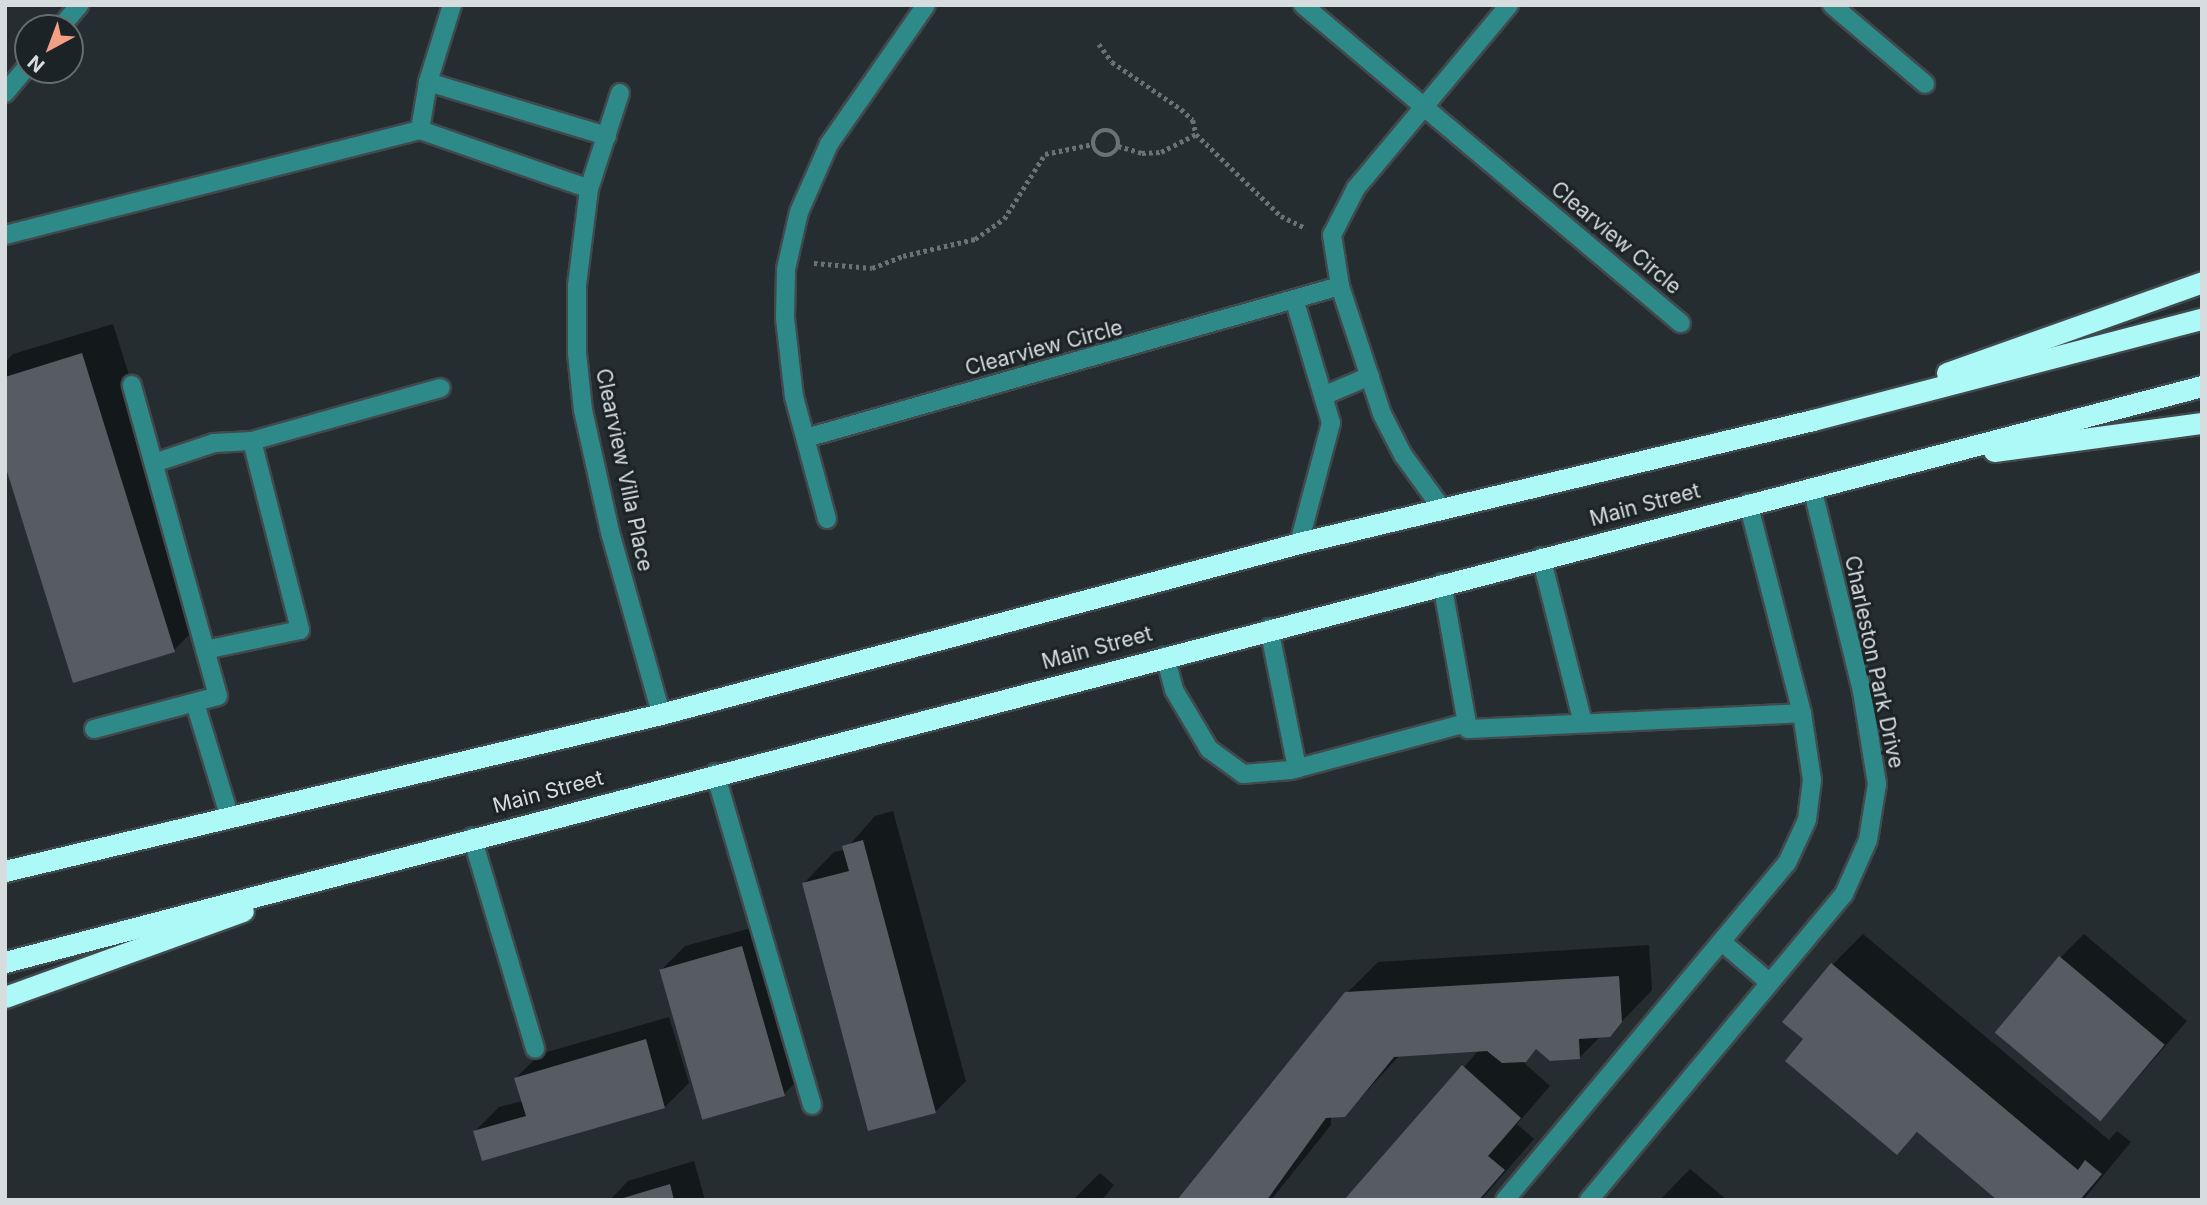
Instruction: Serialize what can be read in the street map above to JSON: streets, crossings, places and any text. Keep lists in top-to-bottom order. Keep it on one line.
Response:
{"streets":{"highway":["Main Street"],"street":["Clearview Circle","Clearview Villa Place","Charleston Park Drive"]},"crossings":[["Clearview Villa Place","Main Street"],["Main Street","Charleston Park Drive"]],"north":"bottom left"}
